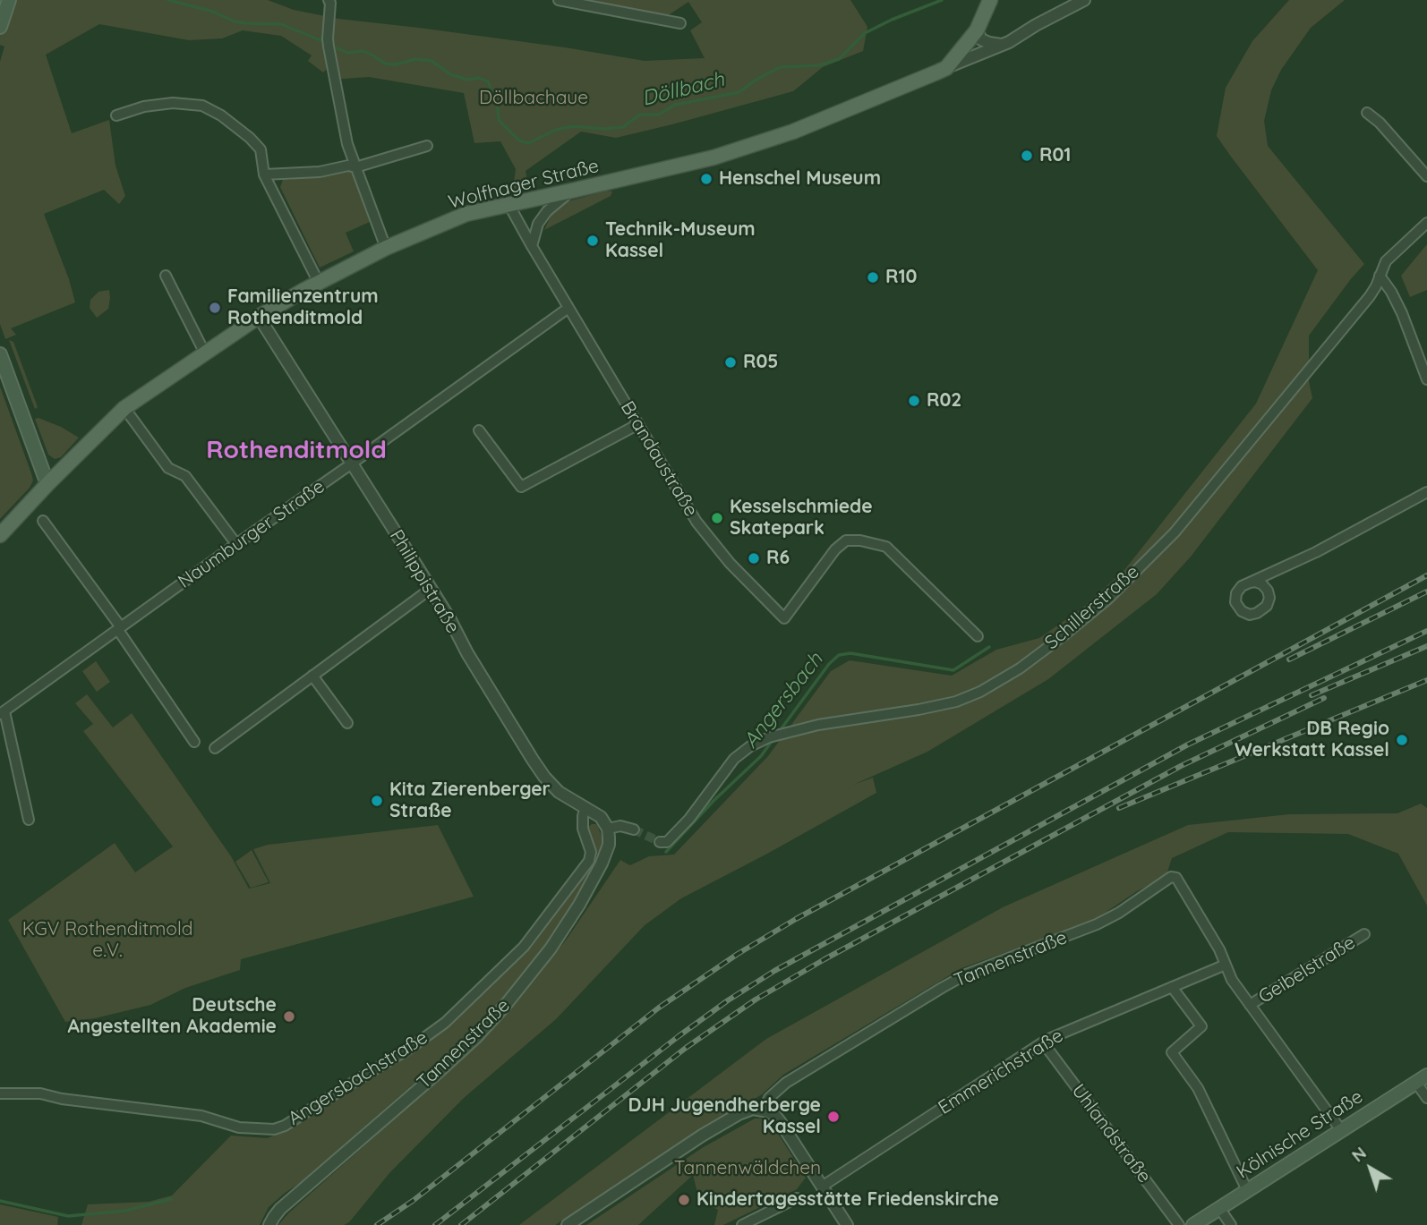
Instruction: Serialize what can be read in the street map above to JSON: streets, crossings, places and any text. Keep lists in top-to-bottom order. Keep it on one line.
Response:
{"streets":{"main road":["Wolfhager Straße","Kölnische Straße"],"street":["Brandaustraße","Naumburger Straße","Philippistraße","Schillerstraße","Tannenstraße","Geibelstraße","Emmerichstraße","Angersbachstraße","Uhlandstraße"]},"crossings":[["Wolfhager Straße","Brandaustraße"],["Wolfhager Straße","Philippistraße"],["Brandaustraße","Naumburger Straße"],["Naumburger Straße","Philippistraße"],["Philippistraße","Tannenstraße"],["Philippistraße","Angersbachstraße"],["Tannenstraße","Emmerichstraße"],["Emmerichstraße","Uhlandstraße"]],"districts":["Rothenditmold"],"water":["Döllbach","Angersbach"],"parks":["Döllbachaue","KGV Rothenditmold e.V.","Tannenwäldchen"],"places":["R01","Henschel Museum","Technik-Museum Kassel","R10","Familienzentrum Rothenditmold","R05","R02","Kesselschmiede Skatepark","R6","DB Regio Werkstatt Kassel","Kita Zierenberger Straße","Deutsche Angestellten Akademie","DJH Jugendherberge Kassel","Kindertagesstätte Friedenskirche"],"north":"top left"}
